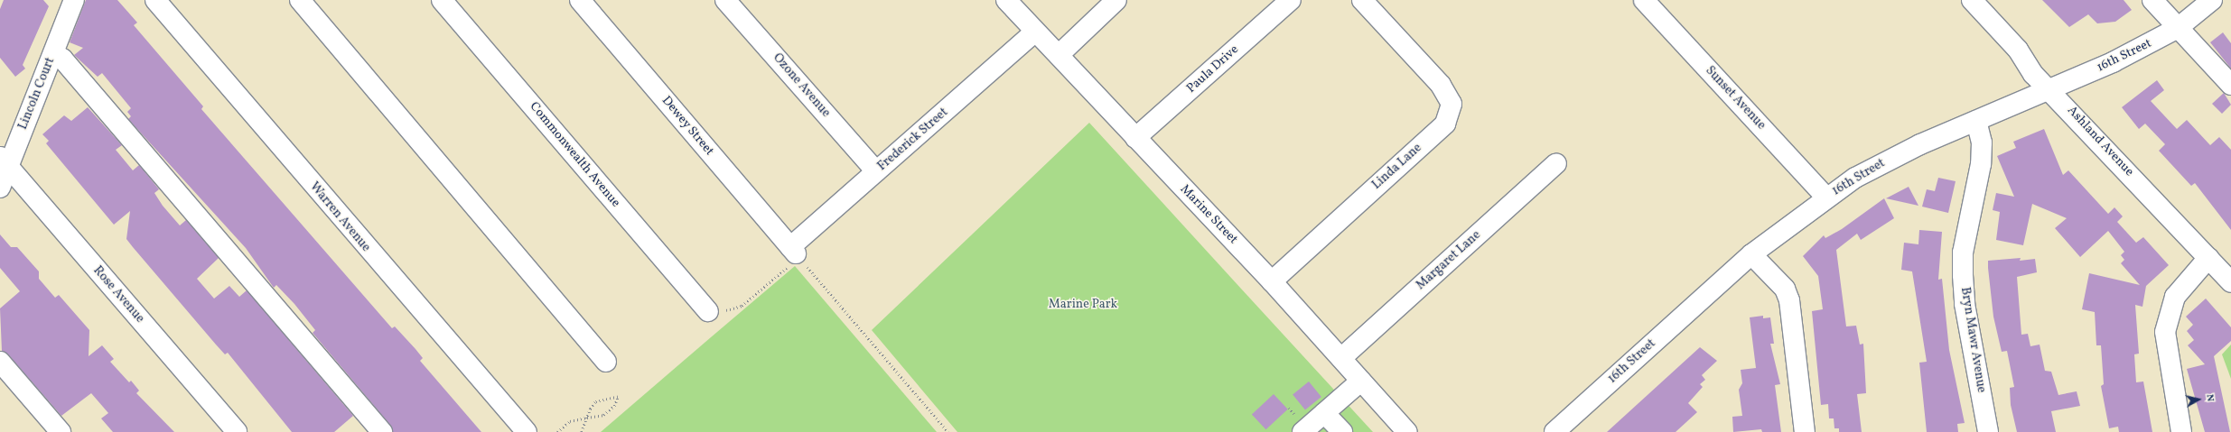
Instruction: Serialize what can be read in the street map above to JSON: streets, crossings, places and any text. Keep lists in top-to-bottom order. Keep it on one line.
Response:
{"streets":{"street":["16th Street","Paula Drive","Ozone Avenue","Lincoln Court","Sunset Avenue","Dewey Street","Frederick Street","Ashland Avenue","Commonwealth Avenue","Linda Lane","Marine Street","Warren Avenue","Margaret Lane","Rose Avenue","Bryn Mawr Avenue"]},"crossings":[["16th Street","Sunset Avenue"],["16th Street","Ashland Avenue"],["16th Street","Bryn Mawr Avenue"],["Paula Drive","Marine Street"],["Ozone Avenue","Frederick Street"],["Lincoln Court","Rose Avenue"],["Dewey Street","Frederick Street"],["Frederick Street","Marine Street"],["Linda Lane","Marine Street"],["Marine Street","Margaret Lane"]],"parks":["Marine Park"],"north":"right"}
